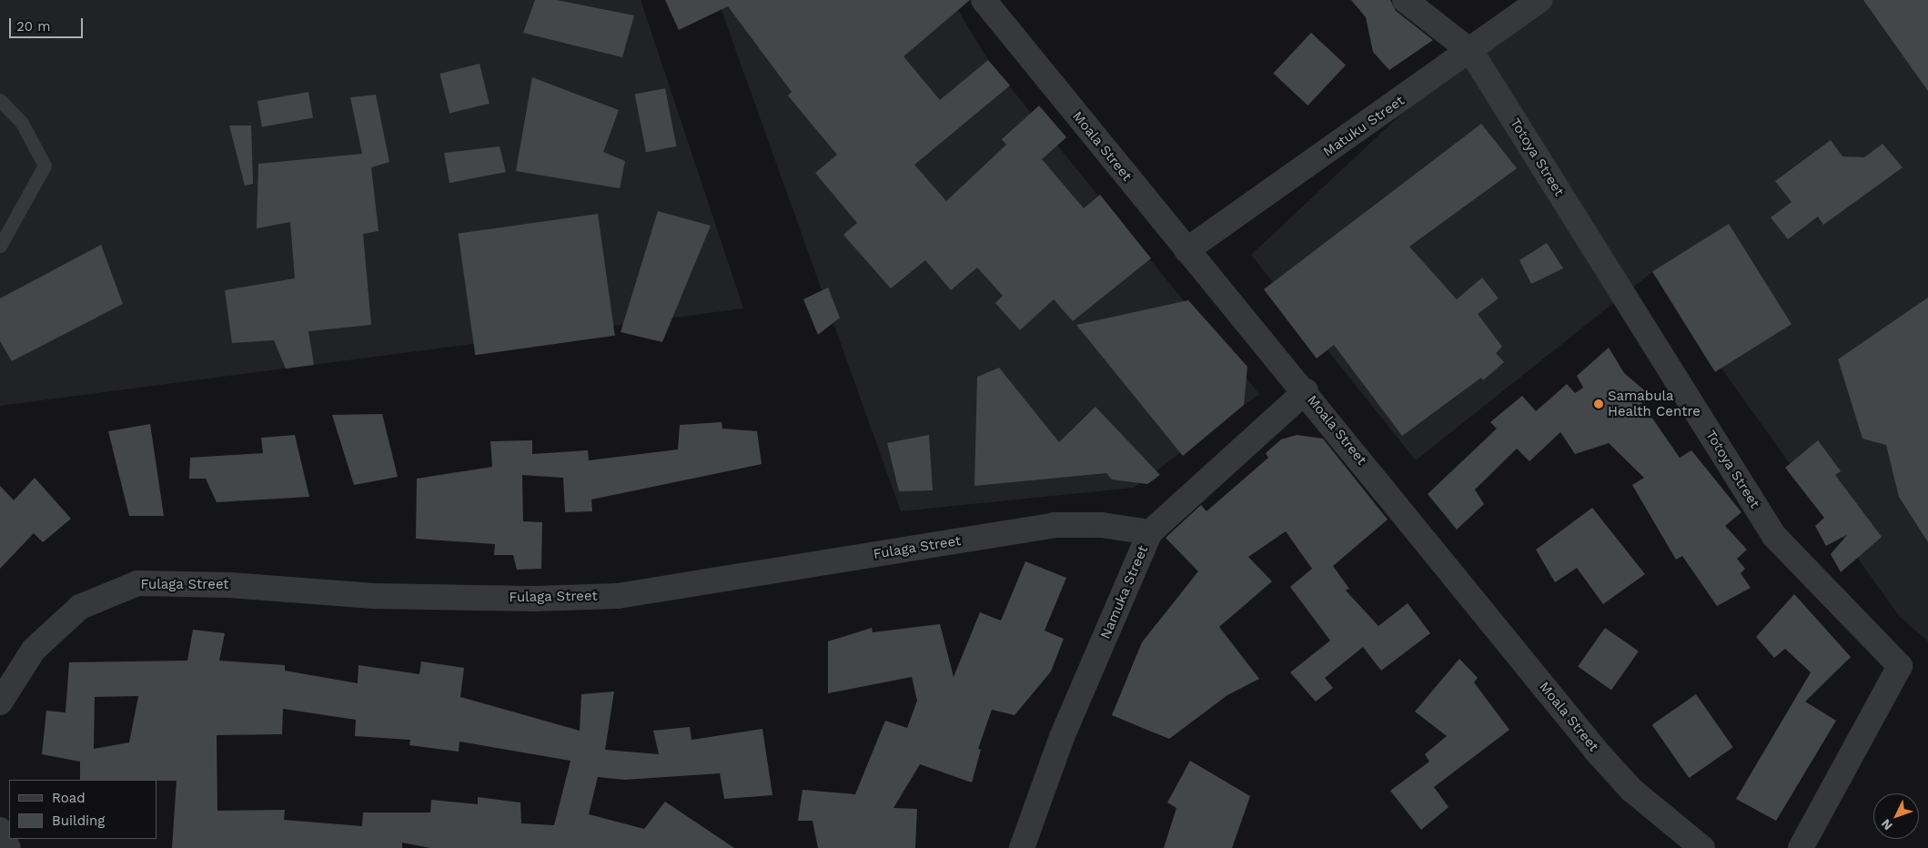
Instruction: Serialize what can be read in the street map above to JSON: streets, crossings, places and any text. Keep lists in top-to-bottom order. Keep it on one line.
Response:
{"streets":{"street":["Matuku Street","Moala Street","Totoya Street","Fulaga Street","Namuka Street"]},"crossings":[["Matuku Street","Moala Street"],["Matuku Street","Totoya Street"],["Moala Street","Namuka Street"],["Fulaga Street","Namuka Street"]],"places":["Samabula Health Centre"],"legend":["Road","Building"],"scale_bar":"20 m","north":"bottom left"}
